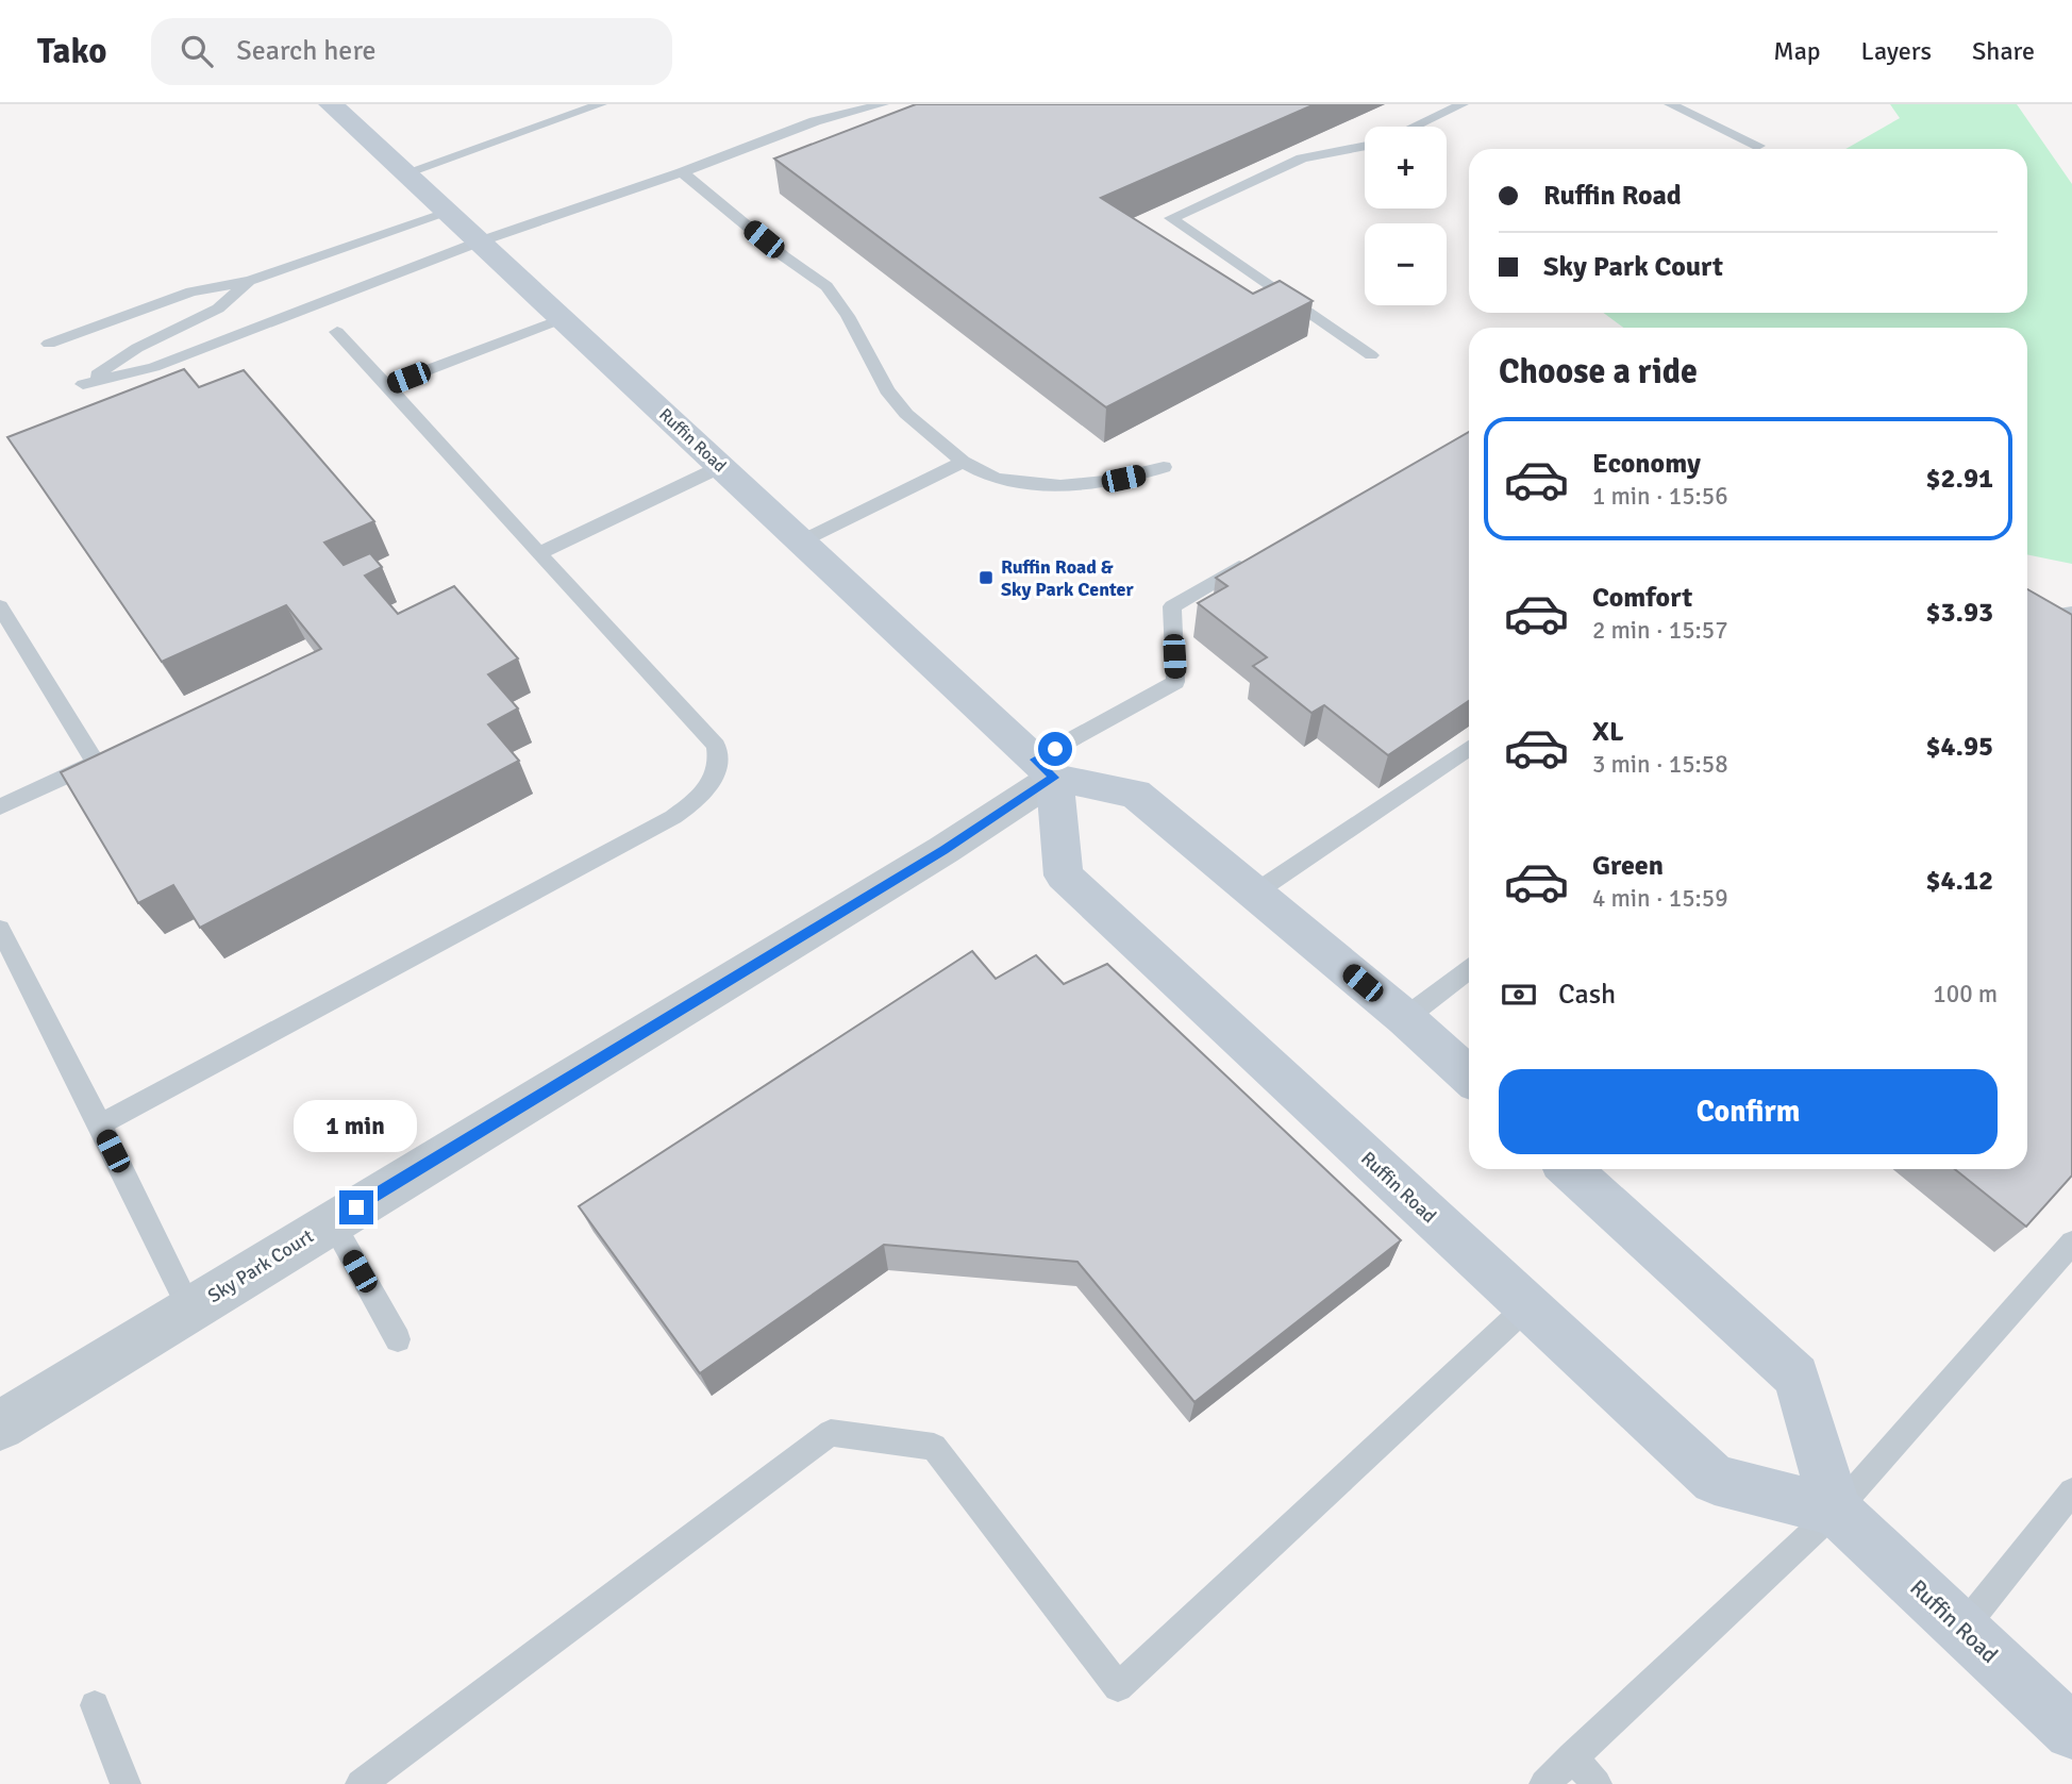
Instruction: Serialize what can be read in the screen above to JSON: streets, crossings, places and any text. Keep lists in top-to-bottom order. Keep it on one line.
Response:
{"streets":{"main road":["Ruffin Road"],"street":["Sky Park Court"]},"crossings":[["Ruffin Road","Sky Park Court"]],"places":{"transit":["Ruffin Road & Sky Park Center"]},"page":{"header":"Tako","search":"Search here","nav":["Map","Layers","Share"],"map_buttons":["+","−"],"banner":["Ruffin Road","Sky Park Court"],"heading":"Choose a ride","list":[{"name":"Economy","note":"1 min · 15:56","value":"$2.91"},{"name":"Comfort","note":"2 min · 15:57","value":"$3.93"},{"name":"XL","note":"3 min · 15:58","value":"$4.95"},{"name":"Green","note":"4 min · 15:59","value":"$4.12"}],"pay":["Cash","100 m"],"buttons":"Confirm","bubble":"1 min"}}
